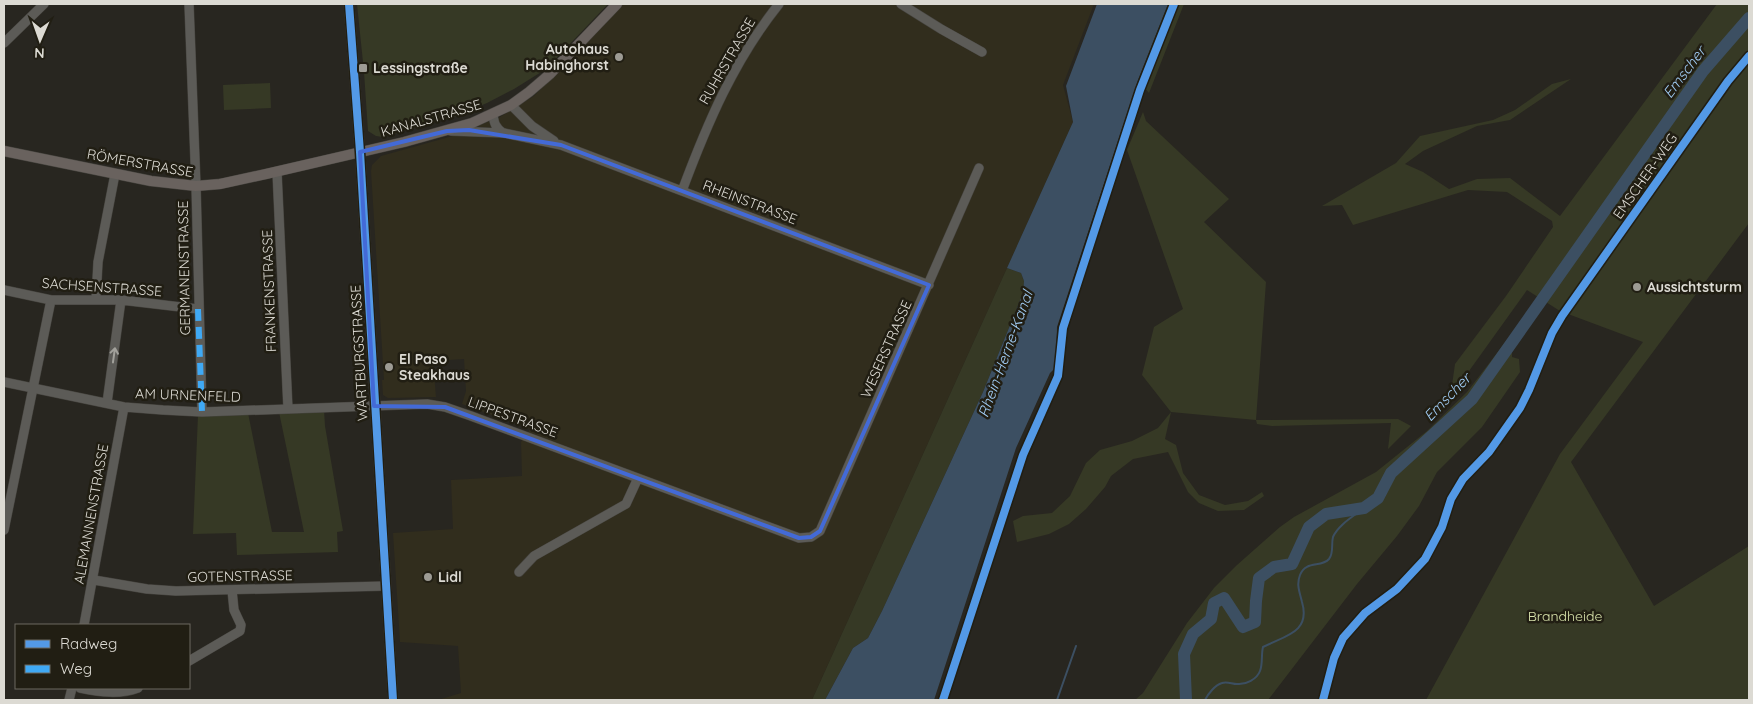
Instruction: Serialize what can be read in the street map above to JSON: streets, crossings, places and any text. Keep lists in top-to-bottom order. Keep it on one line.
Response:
{"streets":{"main road":["KANALSTRASSE","RÖMERSTRASSE","WARTBURGSTRASSE"],"street":["RUHRSTRASSE","RHEINSTRASSE","GERMANENSTRASSE","SACHSENSTRASSE","FRANKENSTRASSE","WESERSTRASSE","AM URNENFELD","LIPPESTRASSE","ALEMANNENSTRASSE","GOTENSTRASSE"],"cycle path":["EMSCHER-WEG"]},"crossings":[["RUHRSTRASSE","RHEINSTRASSE"],["KANALSTRASSE","RÖMERSTRASSE"],["KANALSTRASSE","RHEINSTRASSE"],["KANALSTRASSE","WARTBURGSTRASSE"],["RÖMERSTRASSE","GERMANENSTRASSE"],["RÖMERSTRASSE","FRANKENSTRASSE"],["RÖMERSTRASSE","WARTBURGSTRASSE"],["RHEINSTRASSE","WESERSTRASSE"],["GERMANENSTRASSE","SACHSENSTRASSE"],["GERMANENSTRASSE","AM URNENFELD"],["FRANKENSTRASSE","AM URNENFELD"],["WESERSTRASSE","LIPPESTRASSE"],["WARTBURGSTRASSE","AM URNENFELD"],["WARTBURGSTRASSE","LIPPESTRASSE"],["WARTBURGSTRASSE","GOTENSTRASSE"],["AM URNENFELD","LIPPESTRASSE"],["AM URNENFELD","ALEMANNENSTRASSE"],["ALEMANNENSTRASSE","GOTENSTRASSE"]],"water":["Emscher","Rhein-Herne-Kanal"],"parks":["Brandheide"],"places":{"other":["Autohaus Habinghorst","Aussichtsturm","El Paso Steakhaus","Lidl"],"transit":["Lessingstraße"]},"legend":["Radweg","Weg"],"north":"bottom"}
